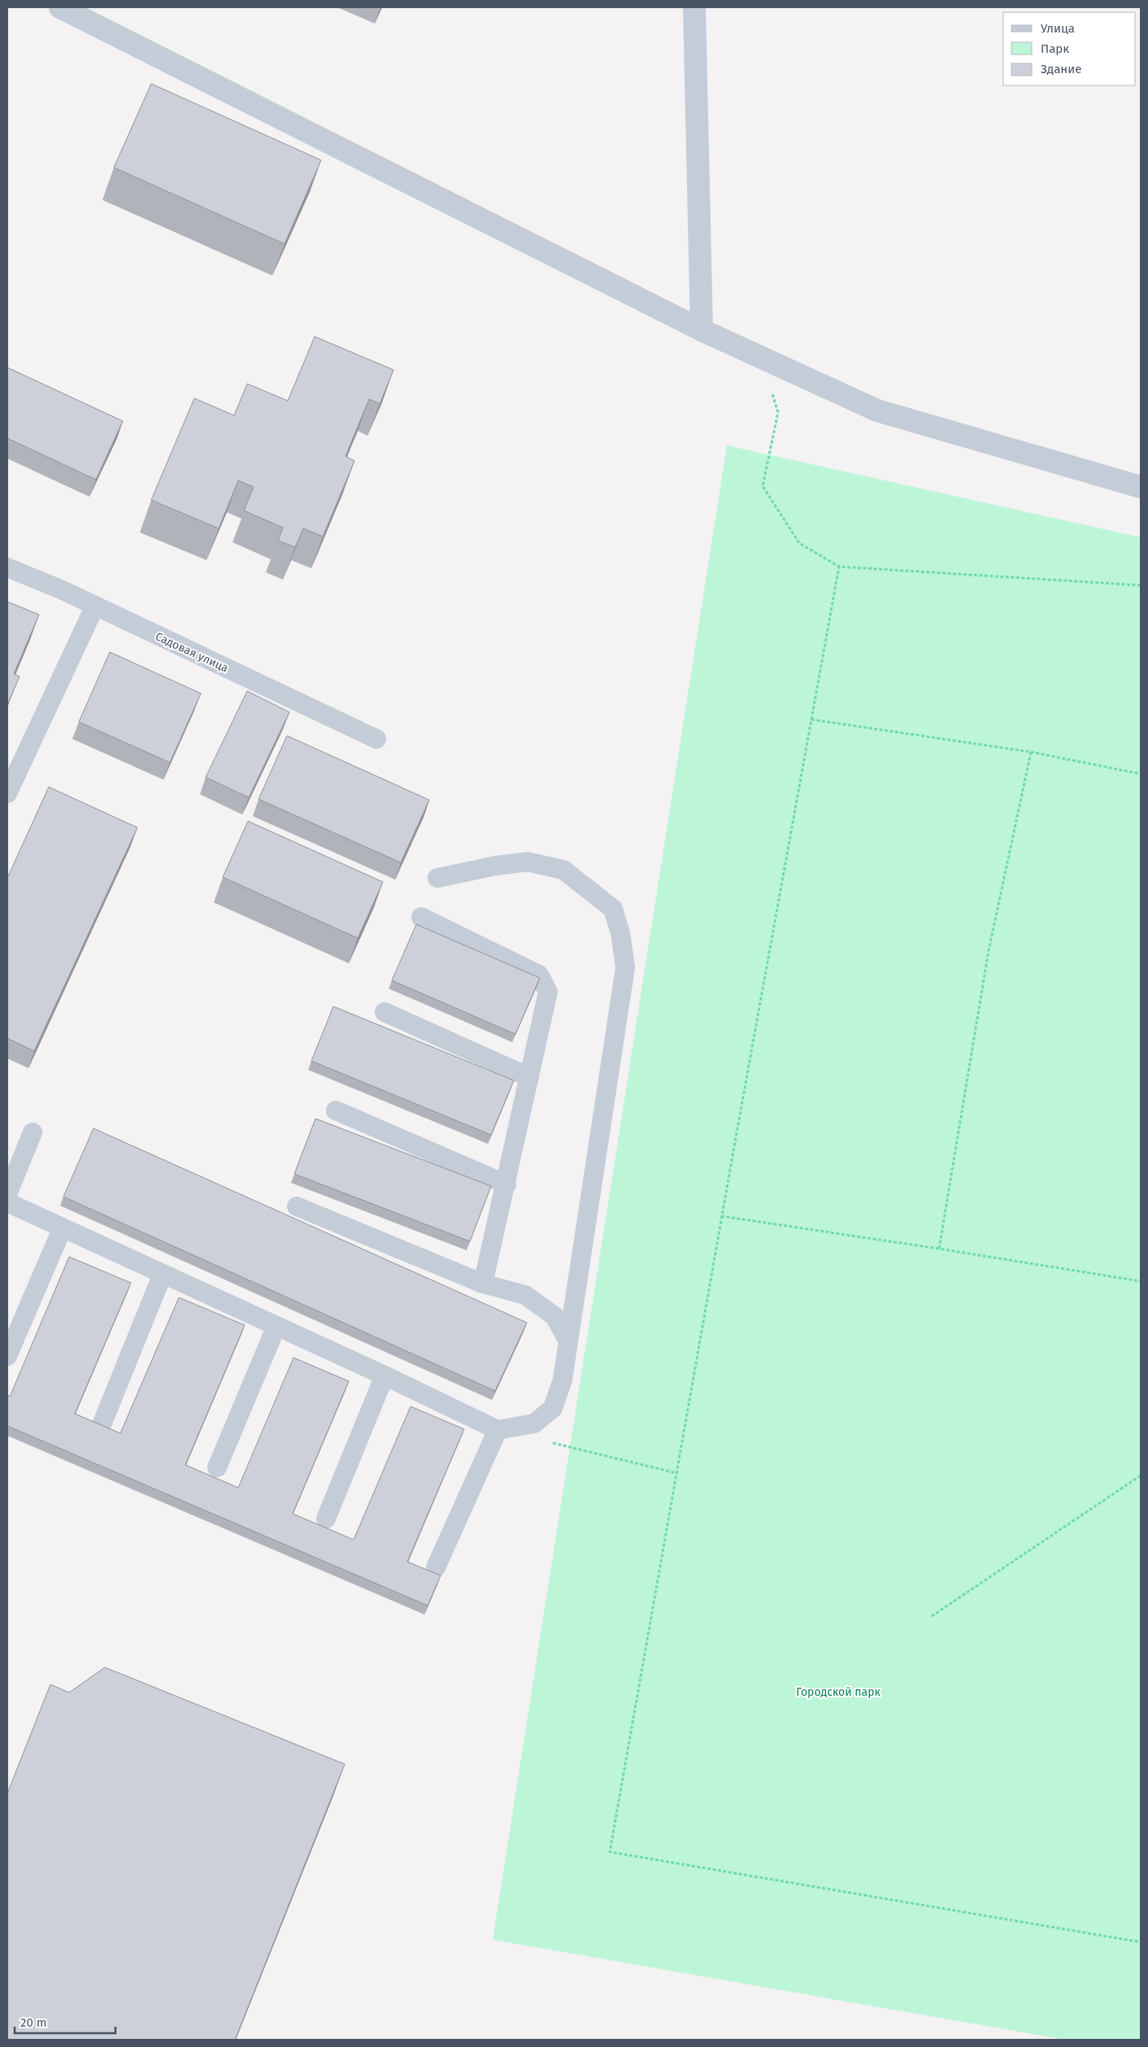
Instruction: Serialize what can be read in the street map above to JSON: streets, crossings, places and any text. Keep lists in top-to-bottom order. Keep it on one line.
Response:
{"streets":{"lane":["Садовая улица"]},"parks":["Городской парк"],"legend":["Улица","Парк","Здание"],"scale_bar":"20 m"}
